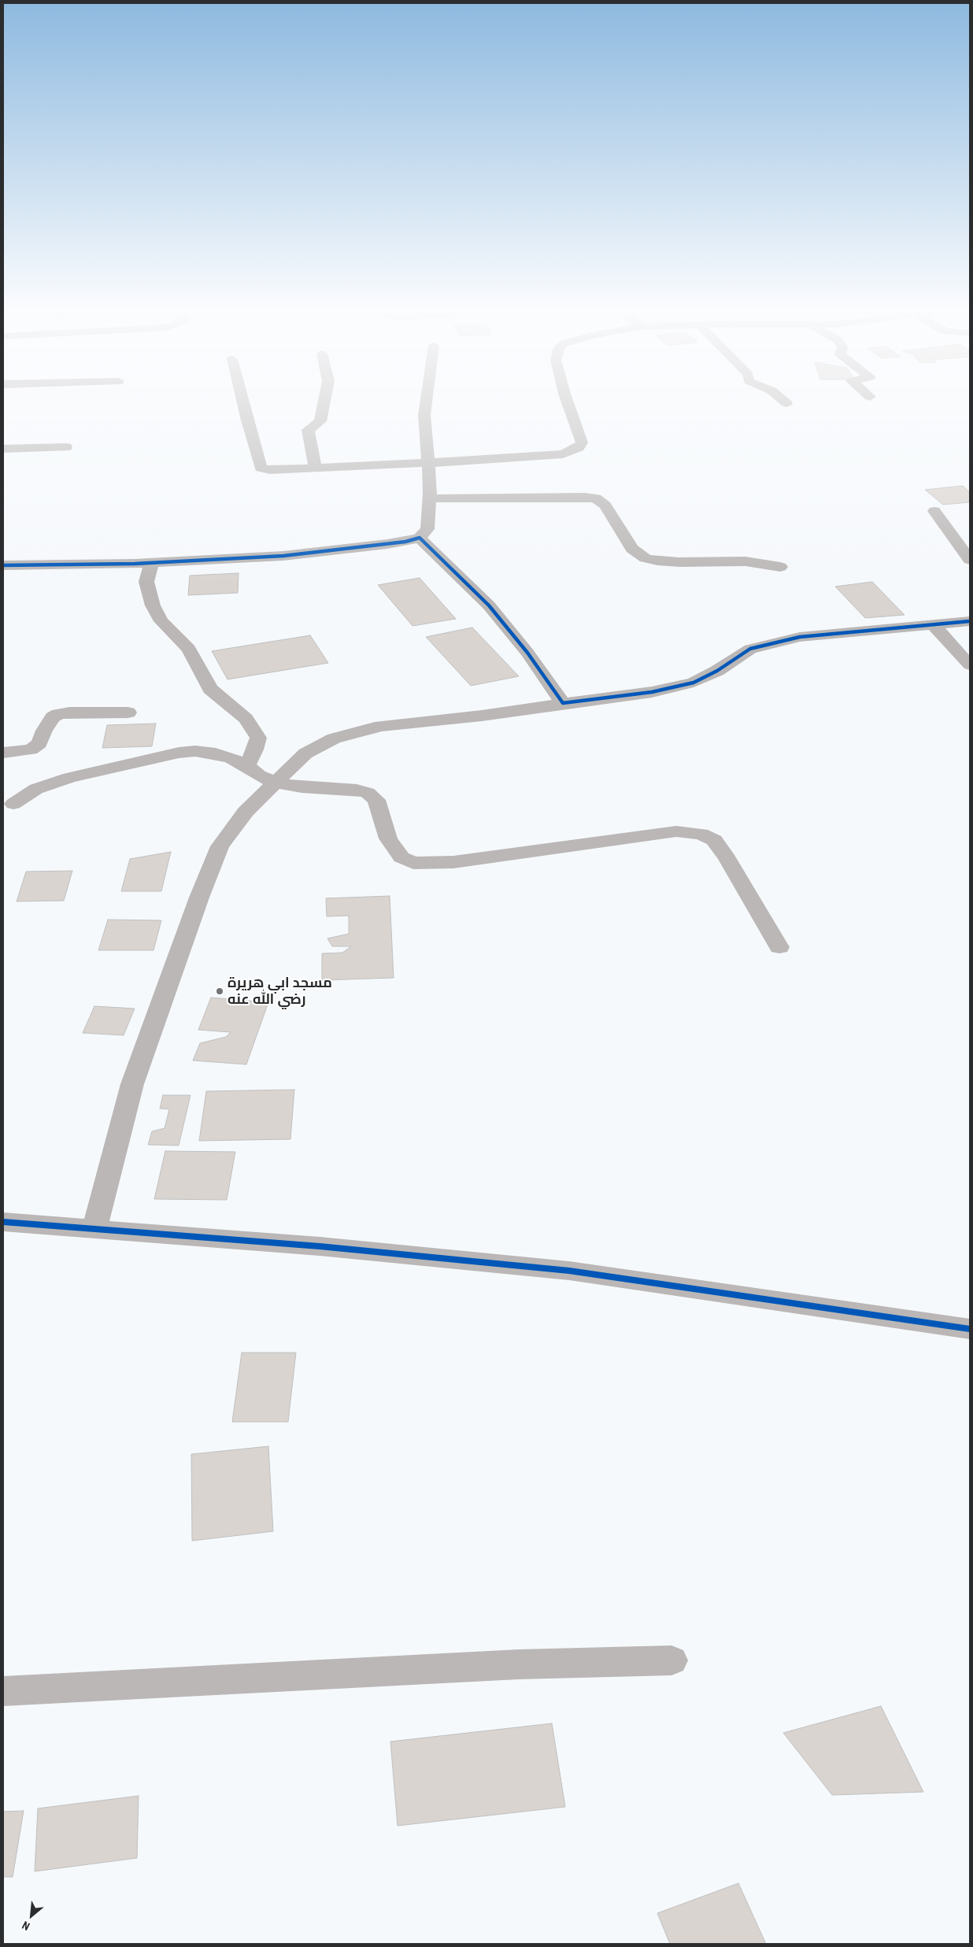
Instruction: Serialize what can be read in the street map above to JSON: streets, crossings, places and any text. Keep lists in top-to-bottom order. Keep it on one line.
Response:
{"places":["مسجد ابي هريرة رضي الله عنه"],"north":"bottom left"}
